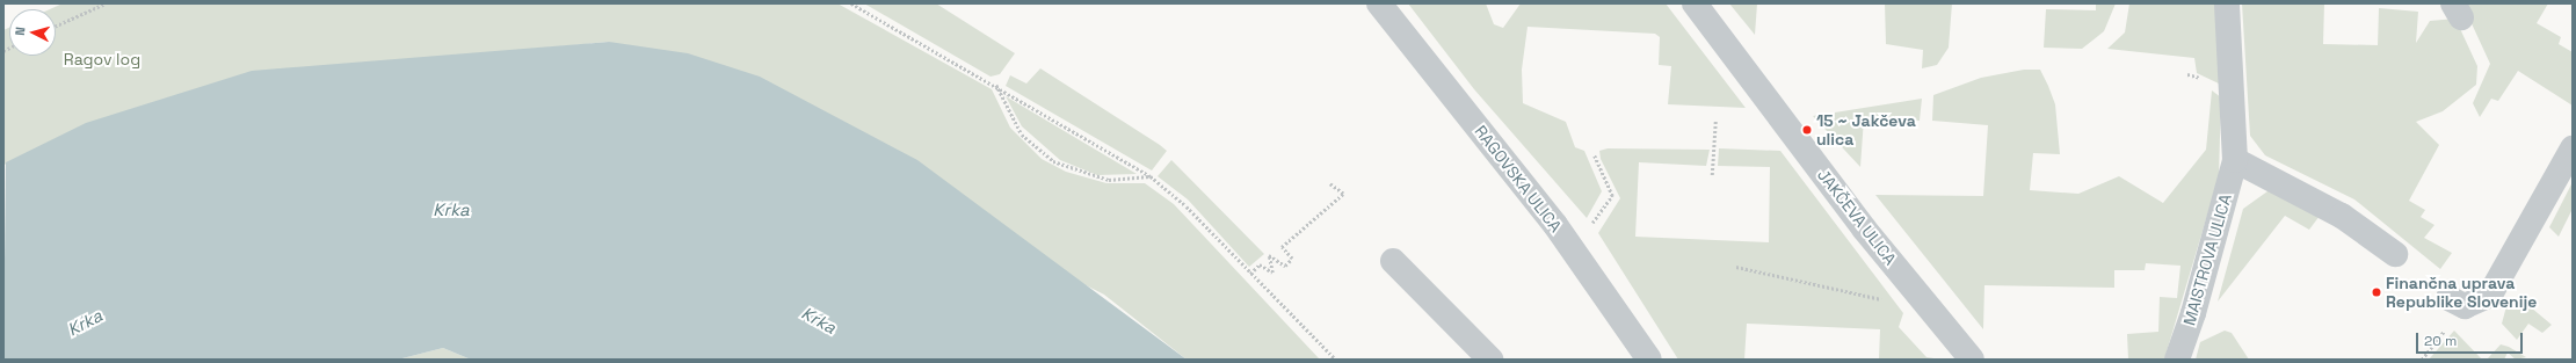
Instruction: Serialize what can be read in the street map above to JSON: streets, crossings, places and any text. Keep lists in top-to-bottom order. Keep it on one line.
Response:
{"streets":{"street":["RAGOVSKA ULICA","JAKČEVA ULICA","MAISTROVA ULICA"]},"water":["Krka"],"parks":["Ragov log"],"places":["15 ~ Jakčeva ulica","Finančna uprava Republike Slovenije"],"scale_bar":"20 m","north":"left"}
